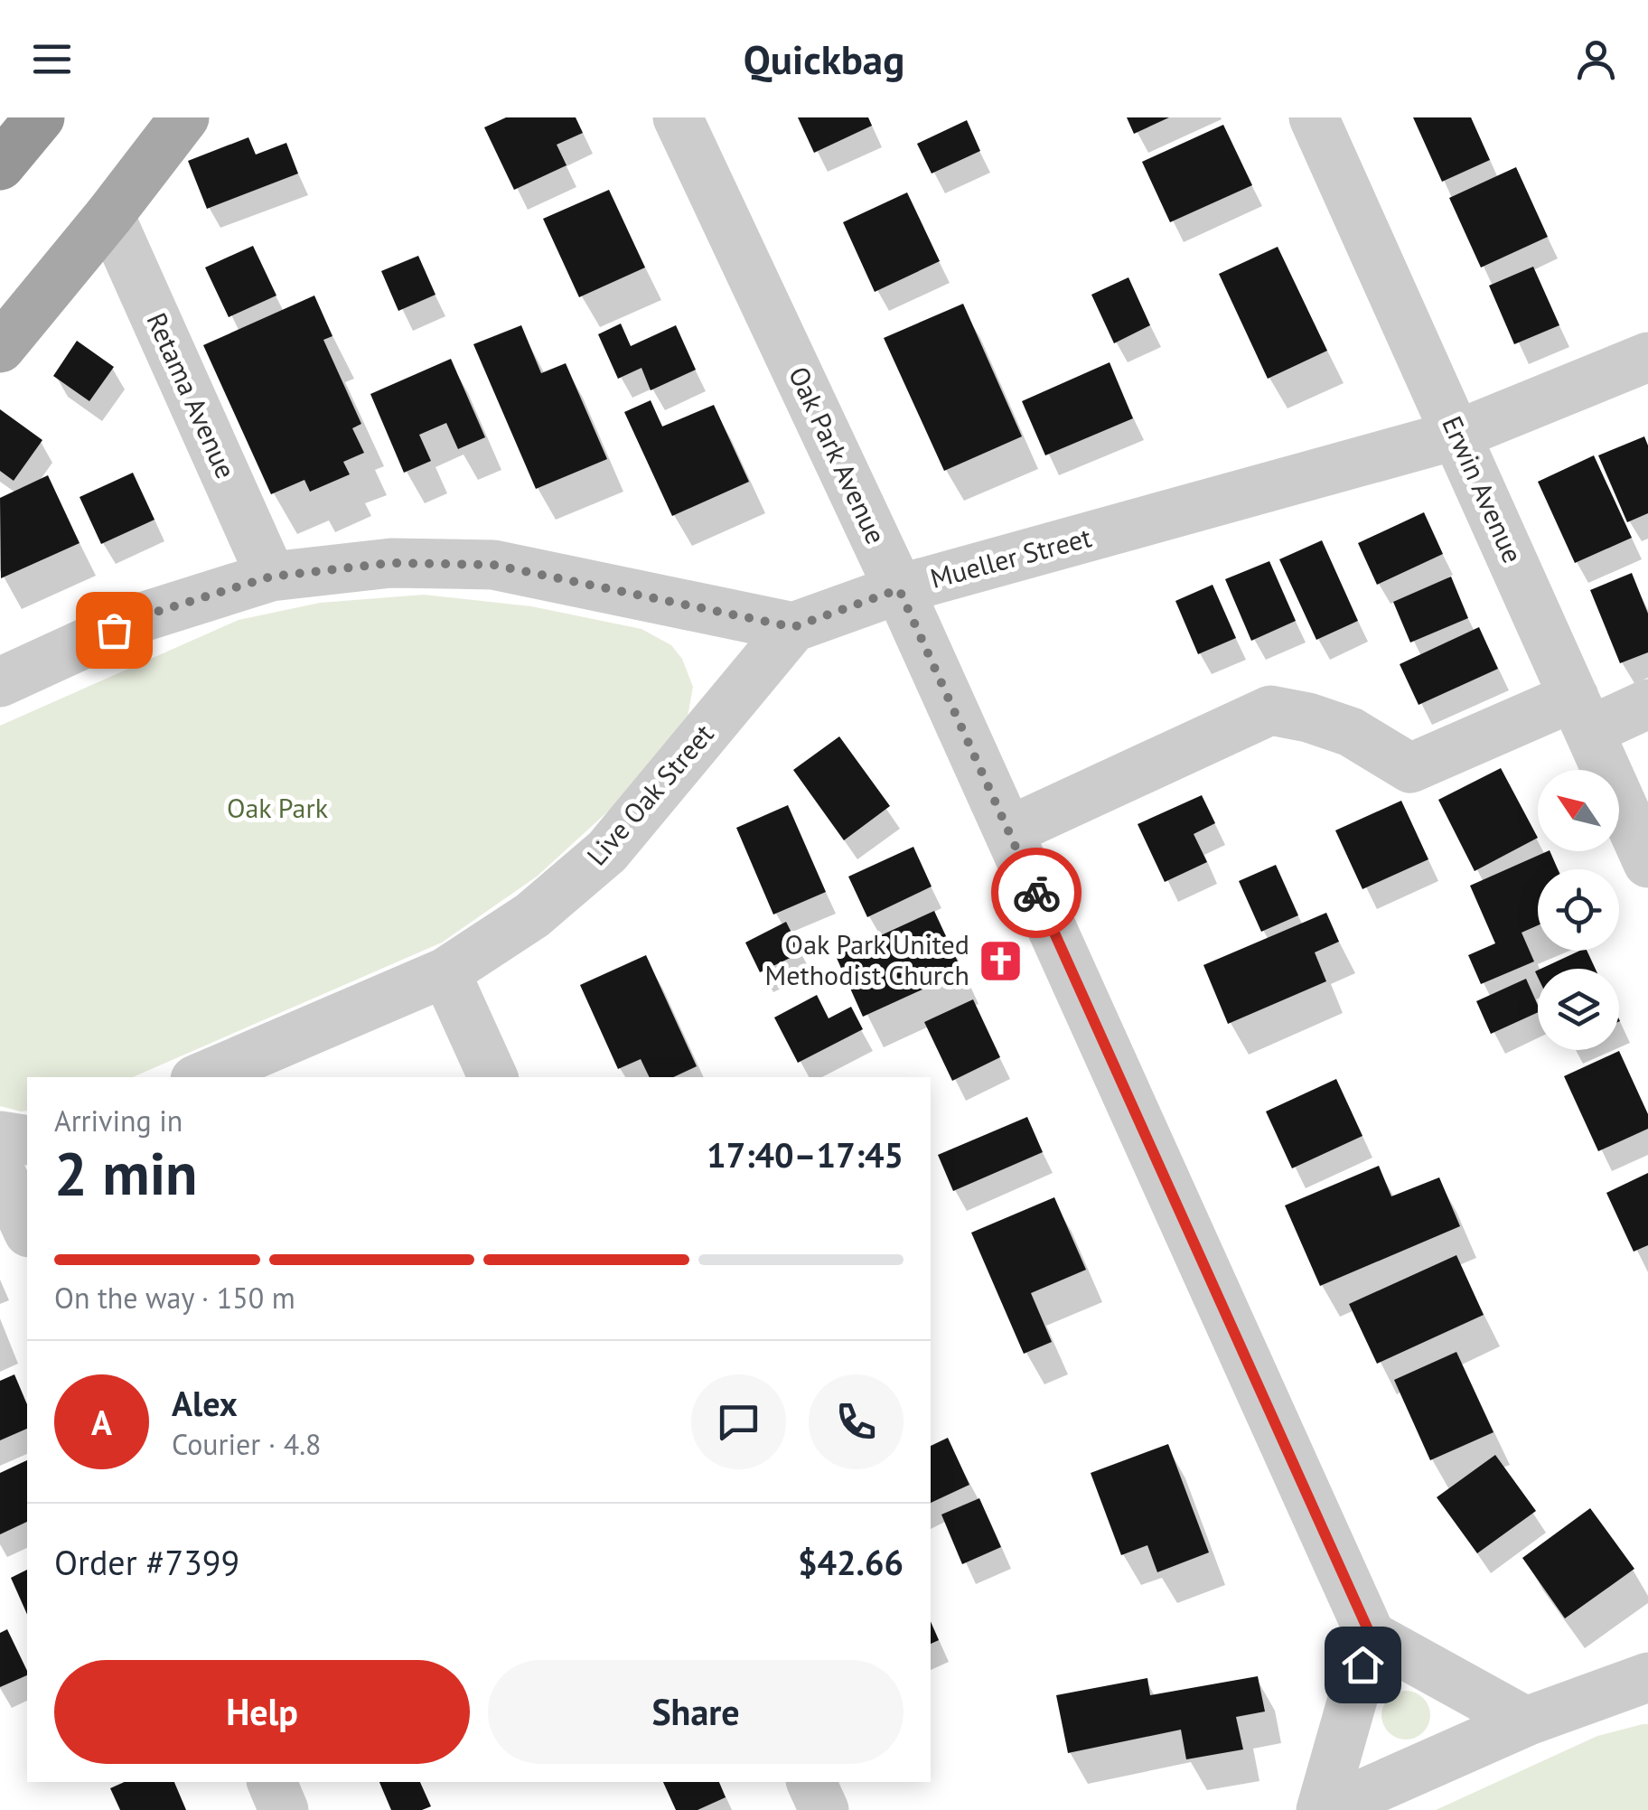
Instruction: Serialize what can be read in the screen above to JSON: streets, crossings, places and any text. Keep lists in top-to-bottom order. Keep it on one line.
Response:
{"streets":{"street":["Retama Avenue","Oak Park Avenue","Erwin Avenue","Mueller Street","Live Oak Street"]},"crossings":[["Oak Park Avenue","Mueller Street"],["Erwin Avenue","Mueller Street"],["Mueller Street","Live Oak Street"]],"parks":["Oak Park"],"places":{"church":["Oak Park United Methodist Church"]},"north":"top left","page":{"header":"Quickbag","heading":["2 min","Arriving in","17:40–17:45"],"panel":["Alex","Courier · 4.8","Order #7399","$42.66"],"bar":"On the way · 150 m","round":"A","buttons":["Help","Share"]}}
